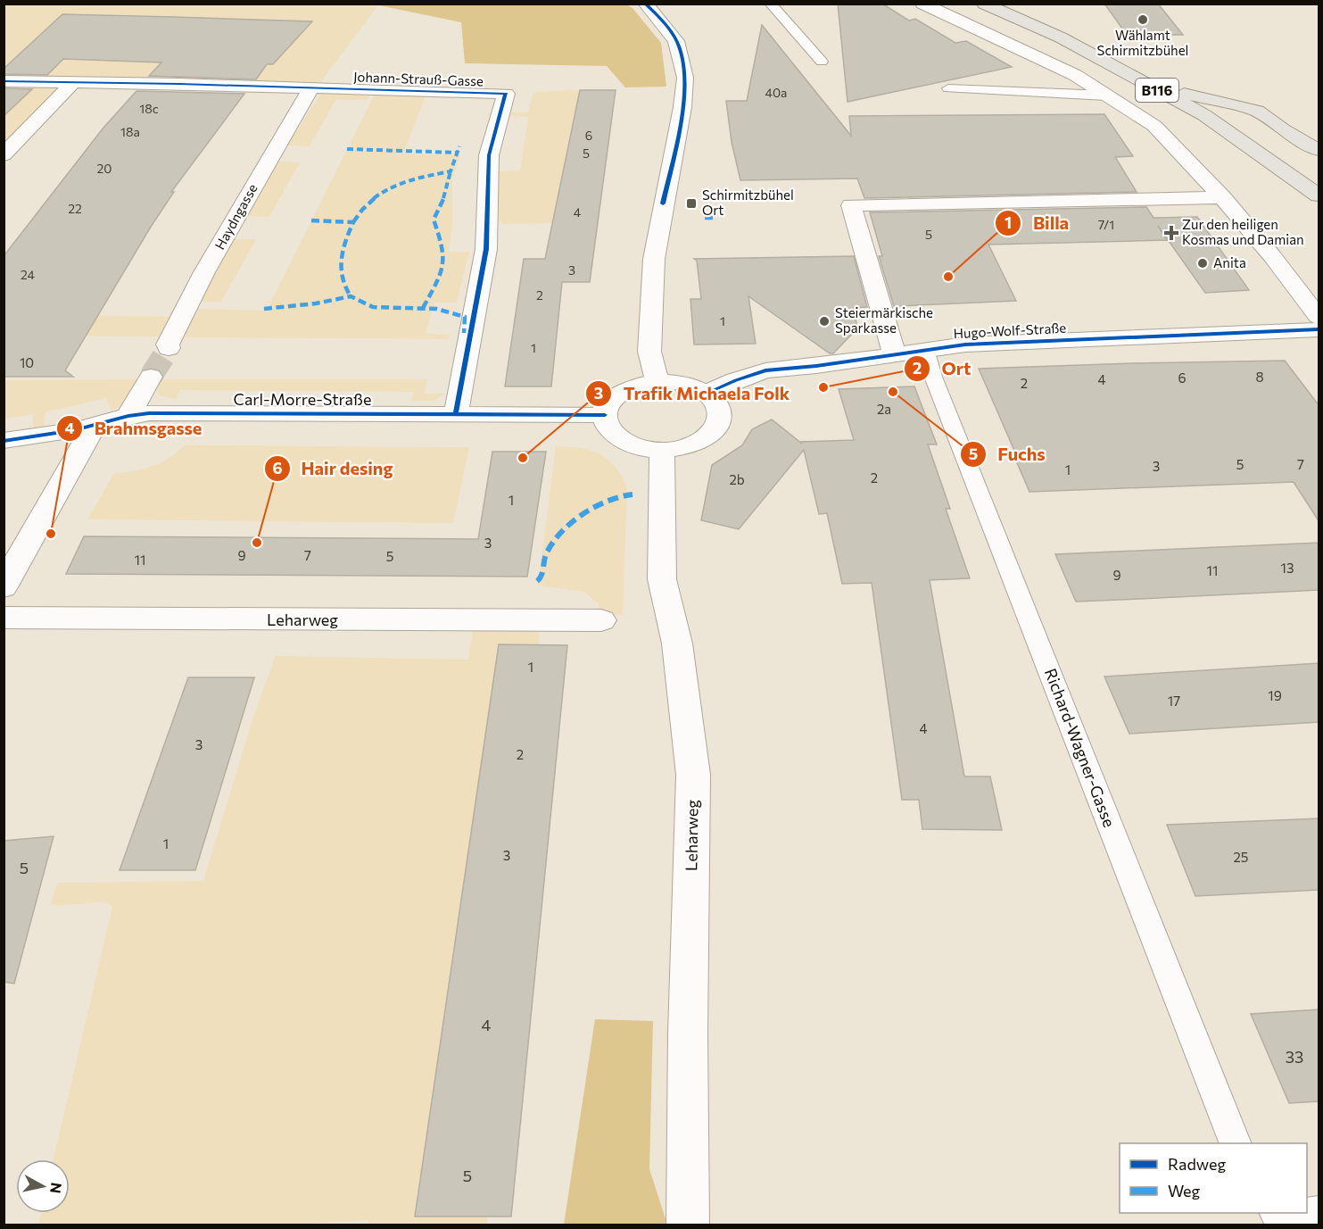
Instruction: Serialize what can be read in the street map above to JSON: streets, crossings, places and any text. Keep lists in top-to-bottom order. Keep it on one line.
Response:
{"streets":{"main road":["B116"],"street":["Johann-Strauß-Gasse","Haydngasse","Hugo-Wolf-Straße","Carl-Morre-Straße","Leharweg"],"lane":["Richard-Wagner-Gasse"]},"crossings":[["Johann-Strauß-Gasse","Haydngasse"],["Johann-Strauß-Gasse","Carl-Morre-Straße"],["Hugo-Wolf-Straße","Carl-Morre-Straße"],["Hugo-Wolf-Straße","Leharweg"],["Hugo-Wolf-Straße","Richard-Wagner-Gasse"],["Carl-Morre-Straße","Leharweg"]],"places":{"other":["Wählamt Schirmitzbühel","Anita","Billa","Steiermärkische Sparkasse","Ort","Fuchs","Trafik Michaela Folk","Brahmsgasse","Hair desing"],"transit":["Schirmitzbühel Ort"],"health":["Zur den heiligen Kosmas und Damian"]},"house_numbers":["40a","18c","18a","6","5","20","22","4","7/1","5","3","24","2","1","1","10","8","6","4","2","2a","5","7","3","1","2","2b","1","3","9","7","5","11","13","11","9","1","19","17","4","3","2","1","3","25","5","4","33","5"],"legend":["Radweg","Weg"],"north":"right"}
